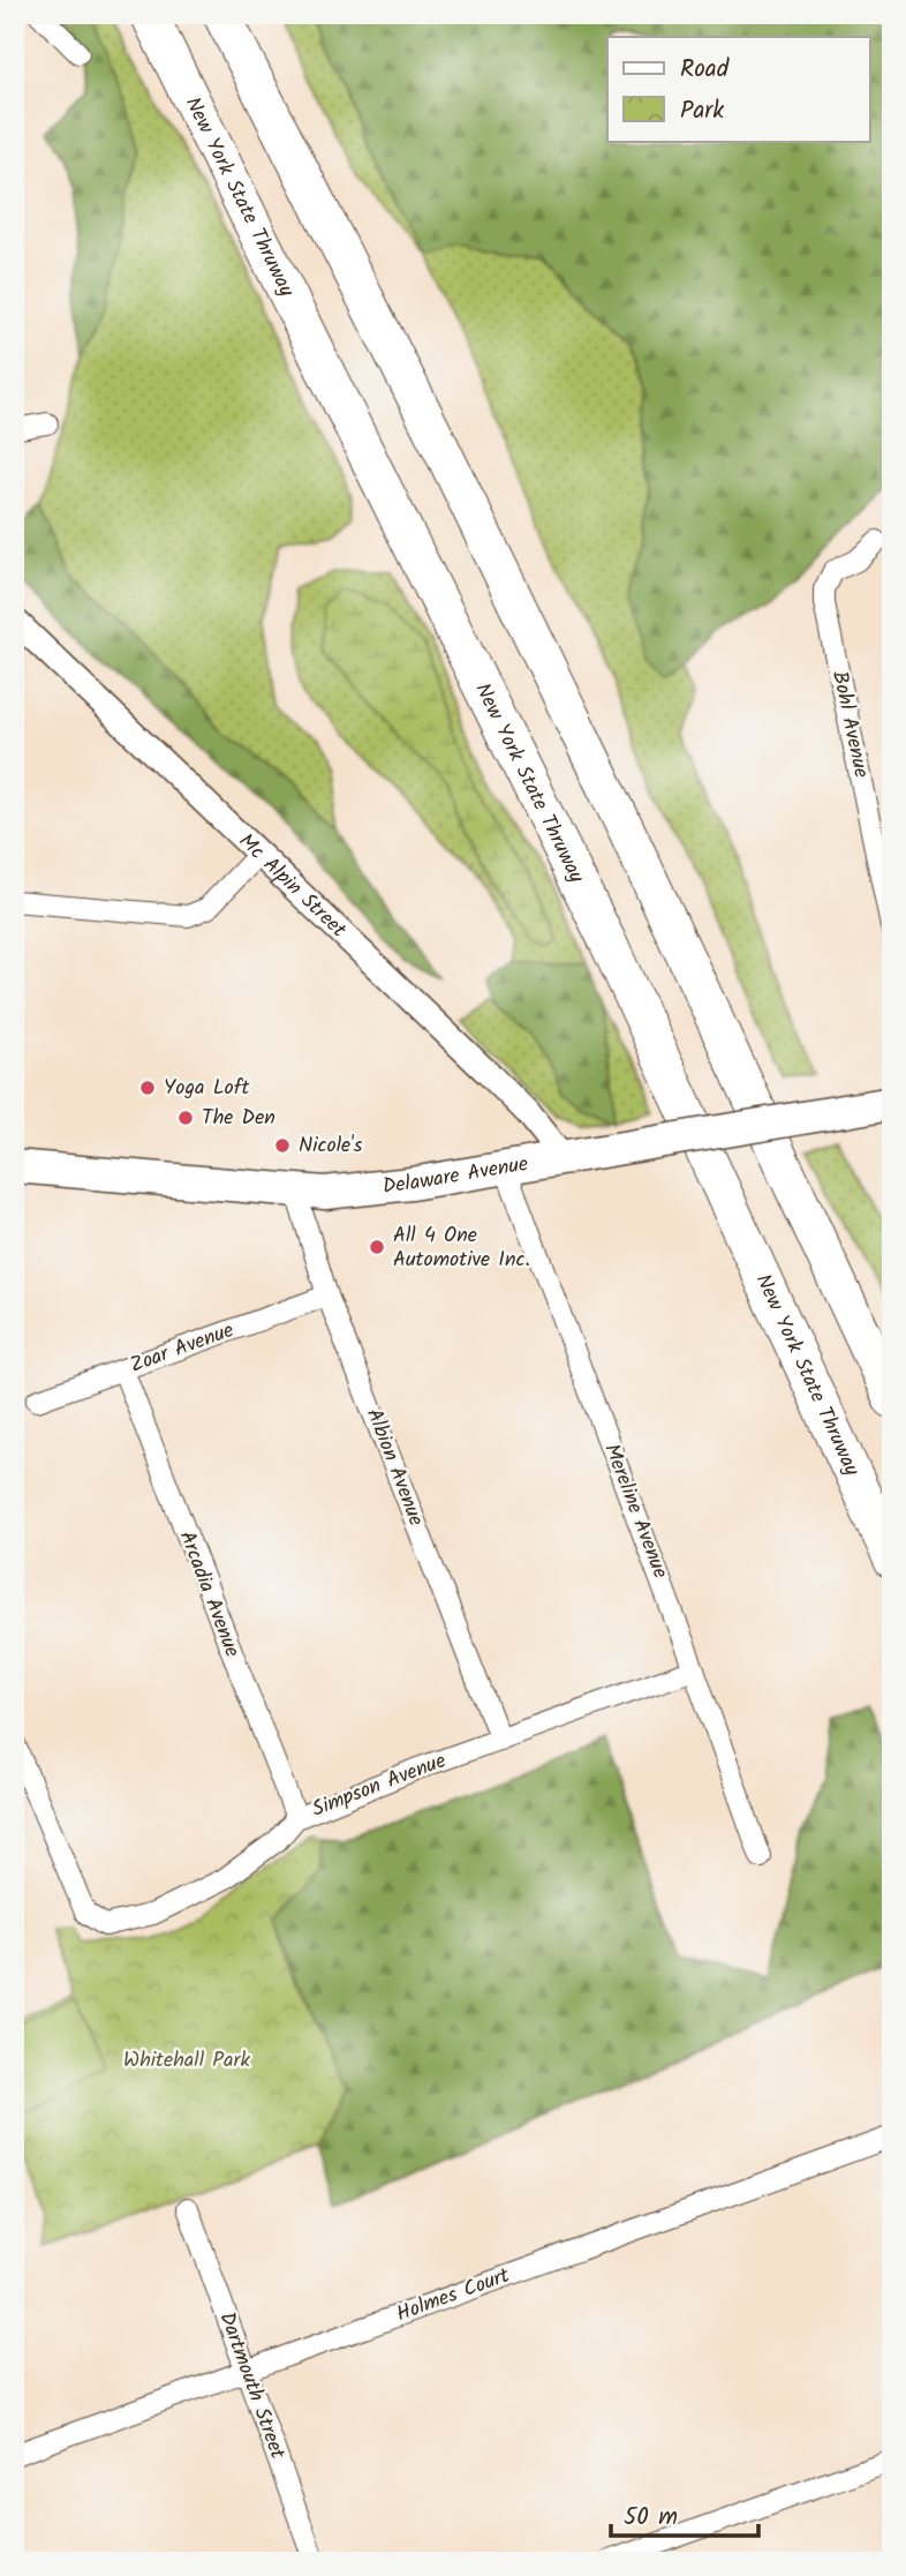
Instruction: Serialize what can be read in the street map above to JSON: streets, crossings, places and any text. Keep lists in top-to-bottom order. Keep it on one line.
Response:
{"streets":{"highway":["New York State Thruway"],"main road":["Delaware Avenue"],"street":["Bohl Avenue","Mc Alpin Street","Zoar Avenue","Albion Avenue","Mereline Avenue","Arcadia Avenue","Simpson Avenue","Holmes Court","Dartmouth Street"]},"crossings":[["Mc Alpin Street","Delaware Avenue"],["Delaware Avenue","Albion Avenue"],["Delaware Avenue","Mereline Avenue"],["Zoar Avenue","Albion Avenue"],["Zoar Avenue","Arcadia Avenue"],["Albion Avenue","Simpson Avenue"],["Mereline Avenue","Simpson Avenue"],["Arcadia Avenue","Simpson Avenue"],["Holmes Court","Dartmouth Street"]],"parks":["Whitehall Park"],"places":["Yoga Loft","The Den","Nicole's","All 4 One Automotive Inc."],"legend":["Road","Park"],"scale_bar":"50 m"}
